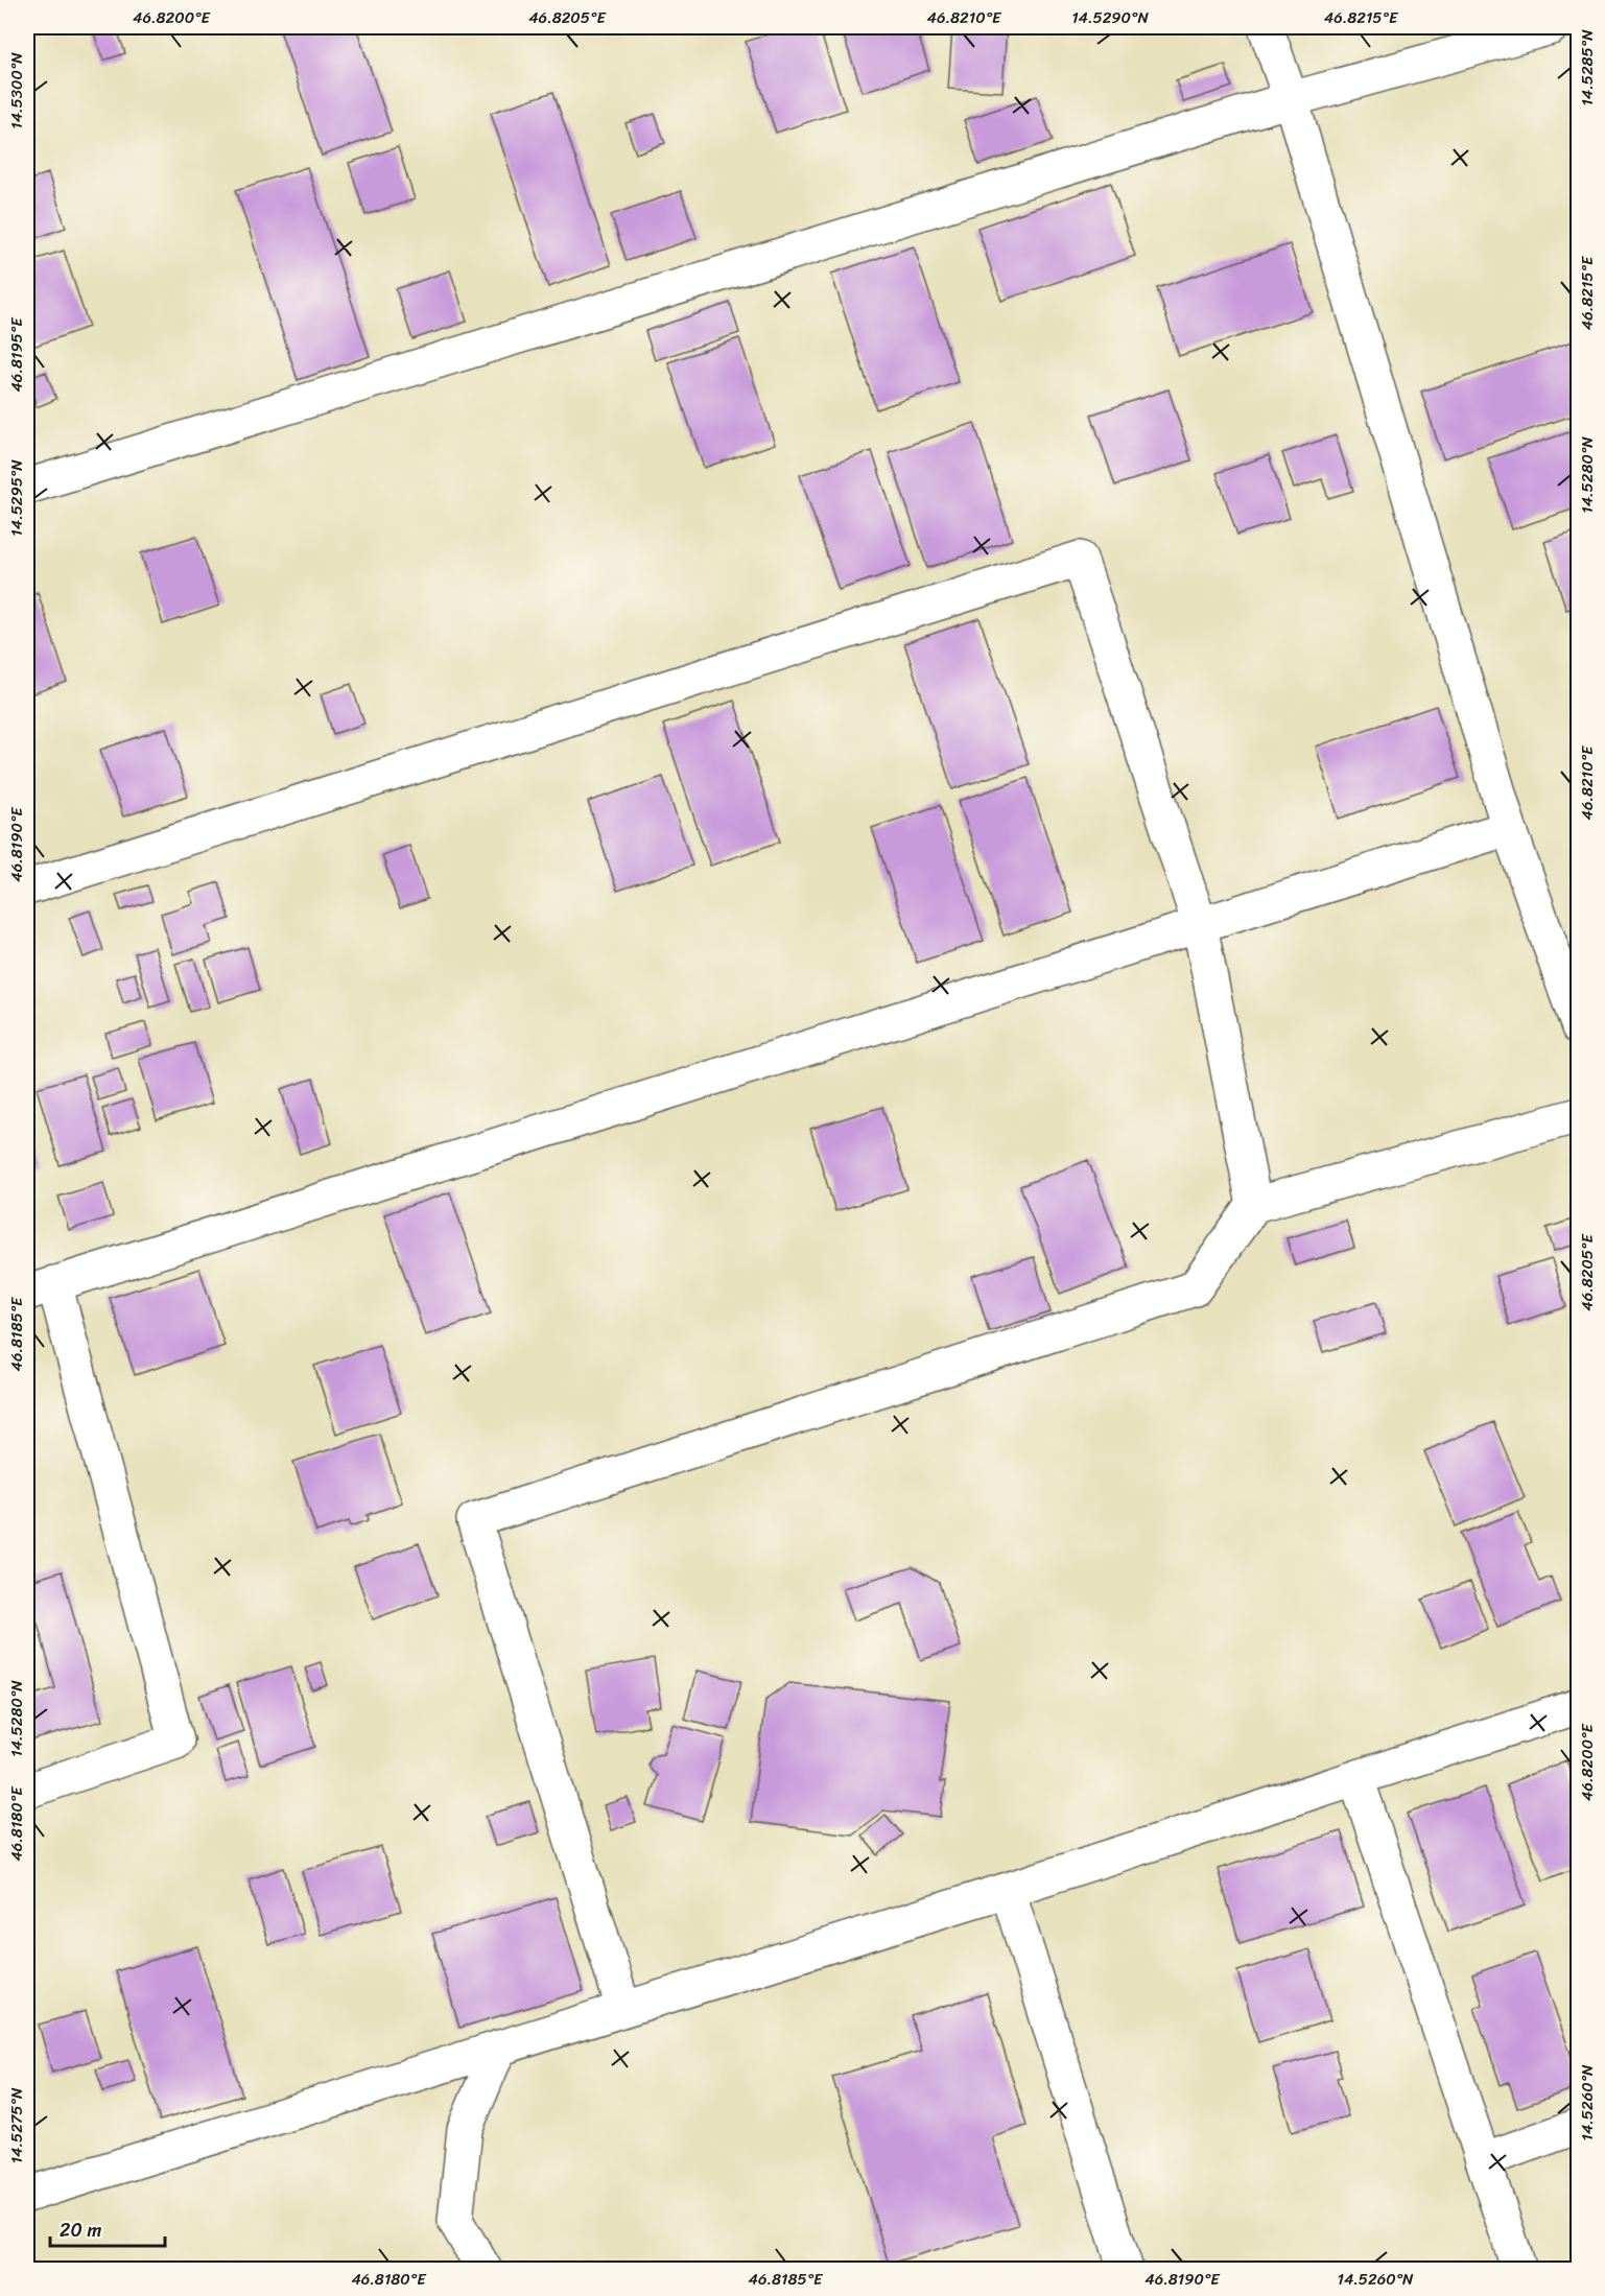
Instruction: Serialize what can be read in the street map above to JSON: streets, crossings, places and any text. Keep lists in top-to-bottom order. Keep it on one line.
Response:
{"scale_bar":"20 m","coordinates":["46.8200°E","46.8205°E","46.8210°E","14.5290°N","46.8215°E","14.5285°N","14.5300°N","46.8195°E","14.5280°N","14.5295°N","46.8190°E","46.8185°E","46.8180°E","14.5260°N","14.5275°N"]}
